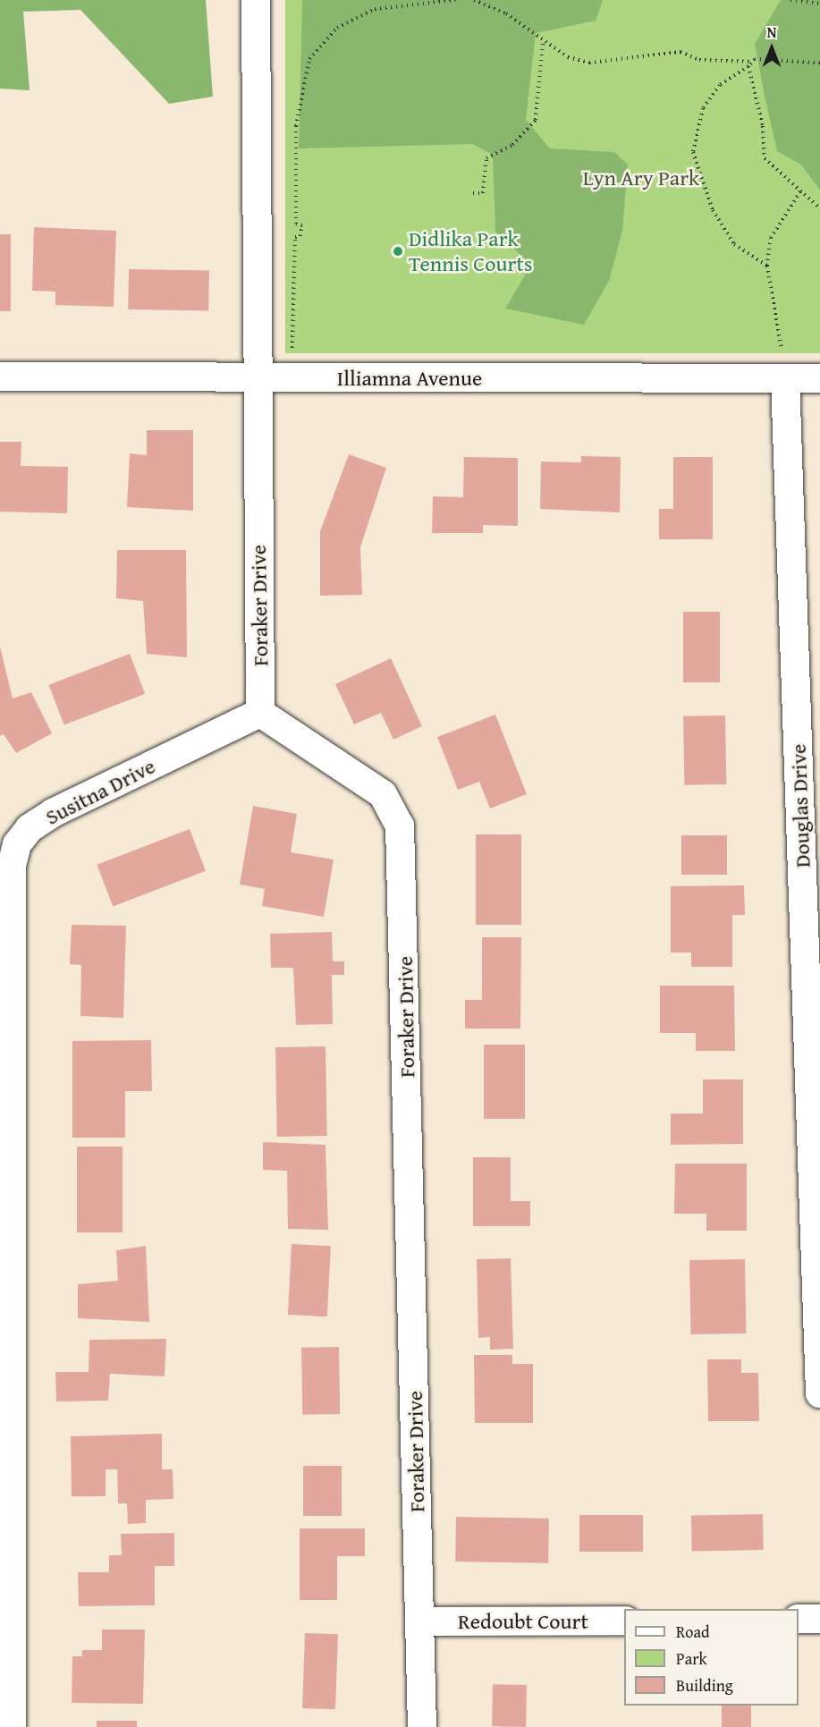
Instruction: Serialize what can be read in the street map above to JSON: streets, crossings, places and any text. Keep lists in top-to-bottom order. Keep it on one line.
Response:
{"streets":{"street":["Illiamna Avenue","Foraker Drive","Susitna Drive","Douglas Drive","Redoubt Court"]},"crossings":[["Illiamna Avenue","Foraker Drive"],["Illiamna Avenue","Douglas Drive"],["Foraker Drive","Susitna Drive"],["Foraker Drive","Redoubt Court"]],"parks":["Lyn Ary Park"],"places":["Didlika Park Tennis Courts"],"legend":["Road","Park","Building"],"north":"top"}
